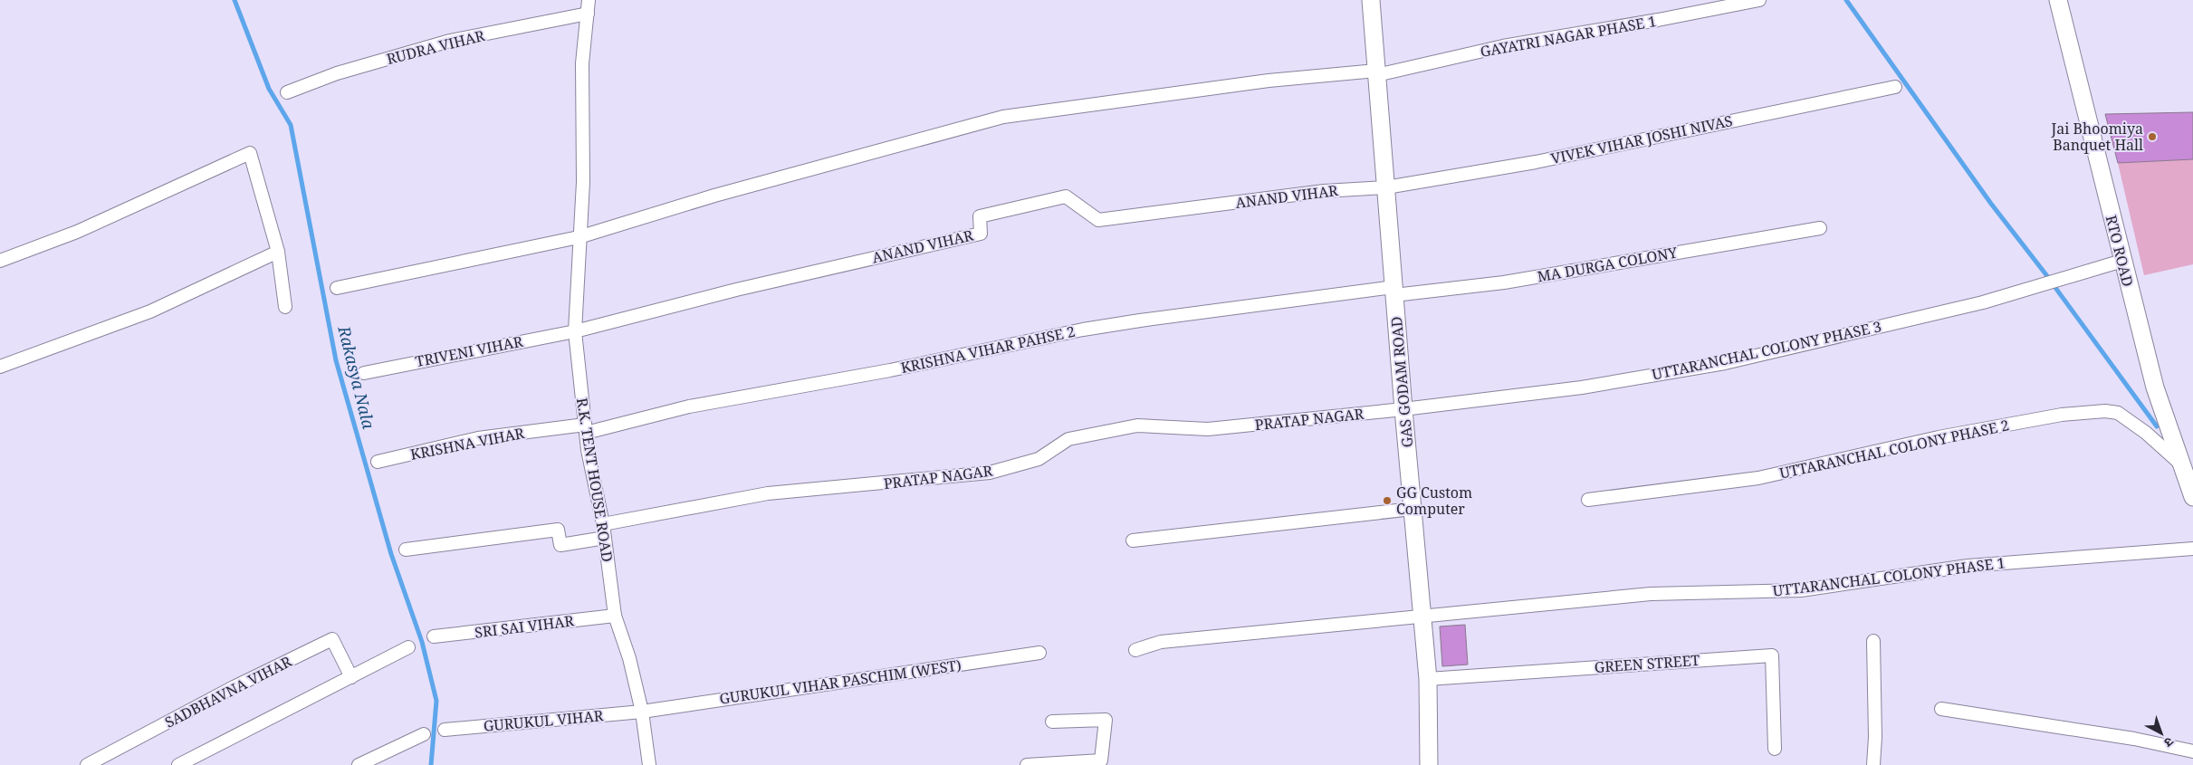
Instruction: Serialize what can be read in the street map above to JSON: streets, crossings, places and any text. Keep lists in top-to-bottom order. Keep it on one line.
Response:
{"streets":{"main road":["RTO ROAD","GAS GODAM ROAD"],"street":["GAYATRI NAGAR PHASE 1","RUDRA VIHAR","VIVEK VIHAR JOSHI NIVAS","ANAND VIHAR","MA DURGA COLONY","KRISHNA VIHAR PAHSE 2","UTTARANCHAL COLONY PHASE 3","TRIVENI VIHAR","PRATAP NAGAR","KRISHNA VIHAR","UTTARANCHAL COLONY PHASE 2","R.K. TENT HOUSE ROAD","UTTARANCHAL COLONY PHASE 1","SRI SAI VIHAR","GREEN STREET","GURUKUL VIHAR PASCHIM (WEST)","SADBHAVNA VIHAR","GURUKUL VIHAR"]},"crossings":[["GAYATRI NAGAR PHASE 1","GAS GODAM ROAD"],["GAYATRI NAGAR PHASE 1","R.K. TENT HOUSE ROAD"],["RUDRA VIHAR","R.K. TENT HOUSE ROAD"],["VIVEK VIHAR JOSHI NIVAS","ANAND VIHAR"],["VIVEK VIHAR JOSHI NIVAS","GAS GODAM ROAD"],["ANAND VIHAR","TRIVENI VIHAR"],["ANAND VIHAR","GAS GODAM ROAD"],["ANAND VIHAR","R.K. TENT HOUSE ROAD"],["RTO ROAD","UTTARANCHAL COLONY PHASE 3"],["RTO ROAD","UTTARANCHAL COLONY PHASE 2"],["MA DURGA COLONY","KRISHNA VIHAR PAHSE 2"],["MA DURGA COLONY","GAS GODAM ROAD"],["KRISHNA VIHAR PAHSE 2","GAS GODAM ROAD"],["KRISHNA VIHAR PAHSE 2","KRISHNA VIHAR"],["KRISHNA VIHAR PAHSE 2","R.K. TENT HOUSE ROAD"],["UTTARANCHAL COLONY PHASE 3","GAS GODAM ROAD"],["UTTARANCHAL COLONY PHASE 3","PRATAP NAGAR"],["TRIVENI VIHAR","R.K. TENT HOUSE ROAD"],["GAS GODAM ROAD","PRATAP NAGAR"],["GAS GODAM ROAD","UTTARANCHAL COLONY PHASE 1"],["GAS GODAM ROAD","GREEN STREET"],["PRATAP NAGAR","R.K. TENT HOUSE ROAD"],["KRISHNA VIHAR","R.K. TENT HOUSE ROAD"],["R.K. TENT HOUSE ROAD","SRI SAI VIHAR"],["R.K. TENT HOUSE ROAD","GURUKUL VIHAR PASCHIM (WEST)"],["R.K. TENT HOUSE ROAD","GURUKUL VIHAR"],["GURUKUL VIHAR PASCHIM (WEST)","GURUKUL VIHAR"]],"water":["Rakasya Nala"],"places":["Jai Bhoomiya Banquet Hall","GG Custom Computer"],"north":"bottom right"}
